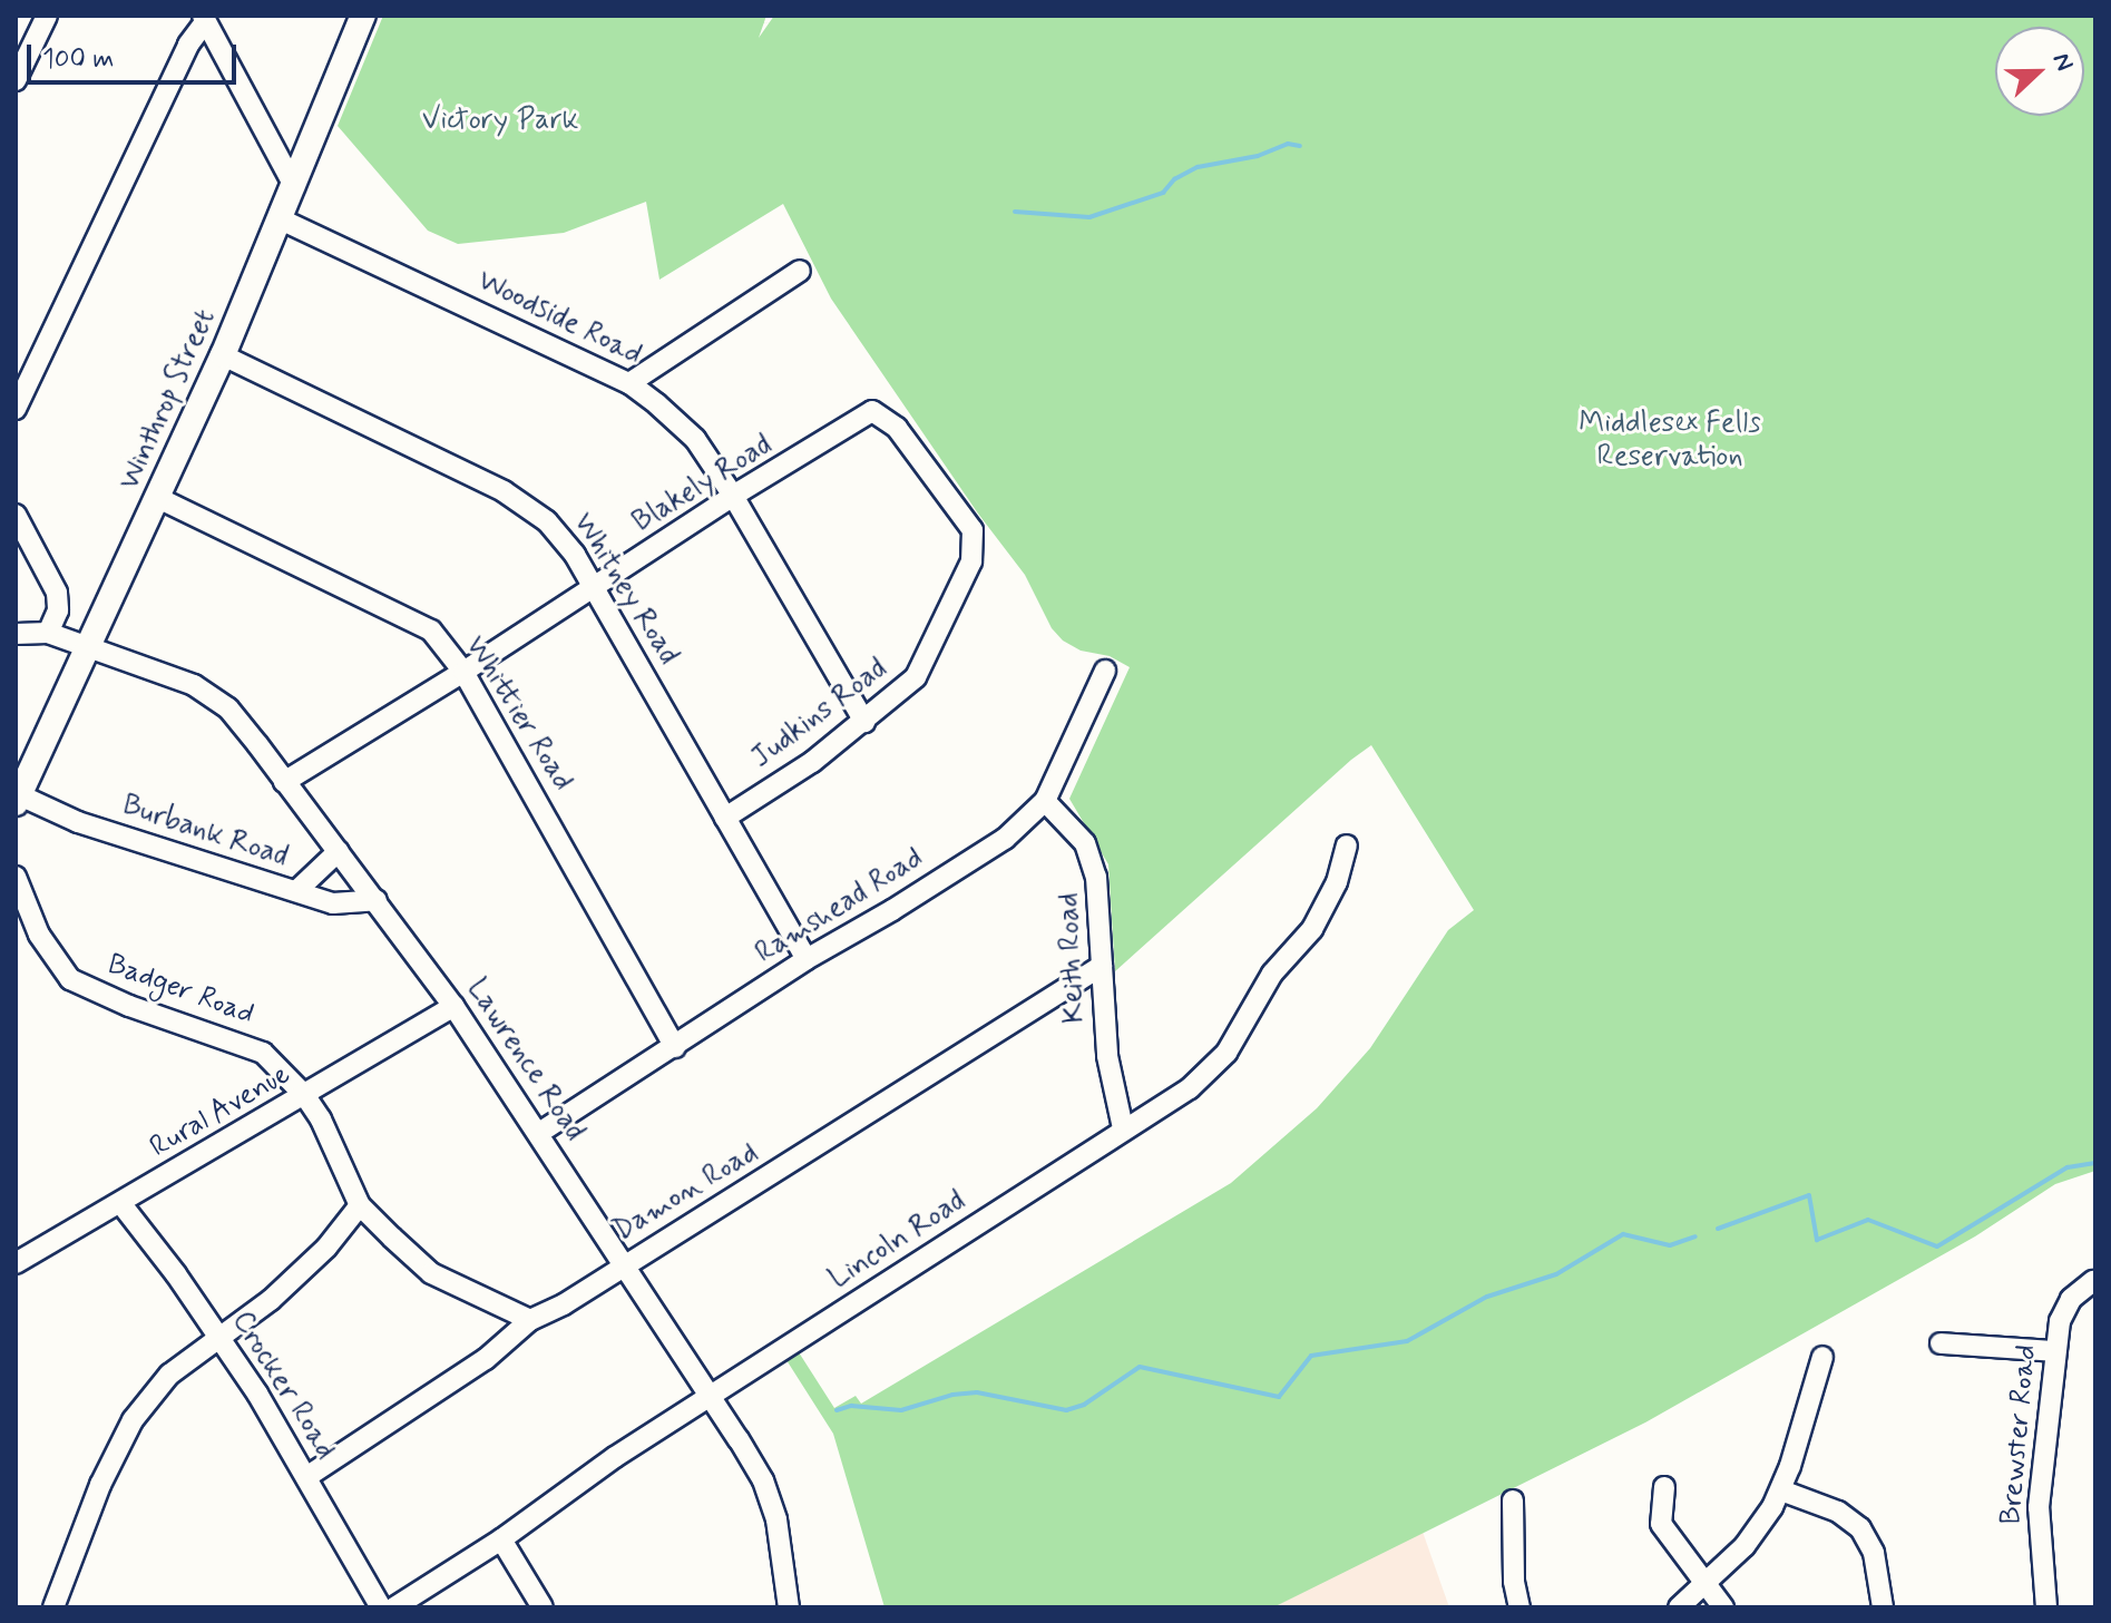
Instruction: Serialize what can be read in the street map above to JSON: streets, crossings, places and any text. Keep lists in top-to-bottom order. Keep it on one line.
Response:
{"streets":{"main road":["Winthrop Street"],"street":["Woodside Road","Blakely Road","Whitney Road","Whittier Road","Judkins Road","Burbank Road","Ramshead Road","Keith Road","Badger Road","Lawrence Road","Rural Avenue","Damon Road","Lincoln Road","Crocker Road","Brewster Road"]},"crossings":[["Woodside Road","Winthrop Street"],["Woodside Road","Blakely Road"],["Woodside Road","Judkins Road"],["Winthrop Street","Whitney Road"],["Winthrop Street","Whittier Road"],["Winthrop Street","Burbank Road"],["Winthrop Street","Lawrence Road"],["Blakely Road","Whitney Road"],["Blakely Road","Whittier Road"],["Blakely Road","Judkins Road"],["Blakely Road","Lawrence Road"],["Whitney Road","Judkins Road"],["Whitney Road","Ramshead Road"],["Whittier Road","Ramshead Road"],["Burbank Road","Lawrence Road"],["Ramshead Road","Keith Road"],["Ramshead Road","Lawrence Road"],["Keith Road","Damon Road"],["Keith Road","Lincoln Road"],["Badger Road","Rural Avenue"],["Badger Road","Damon Road"],["Lawrence Road","Rural Avenue"],["Lawrence Road","Damon Road"],["Lawrence Road","Lincoln Road"],["Rural Avenue","Crocker Road"],["Damon Road","Crocker Road"]],"parks":["Victory Park","Middlesex Fells Reservation"],"scale_bar":"100 m","north":"right"}
